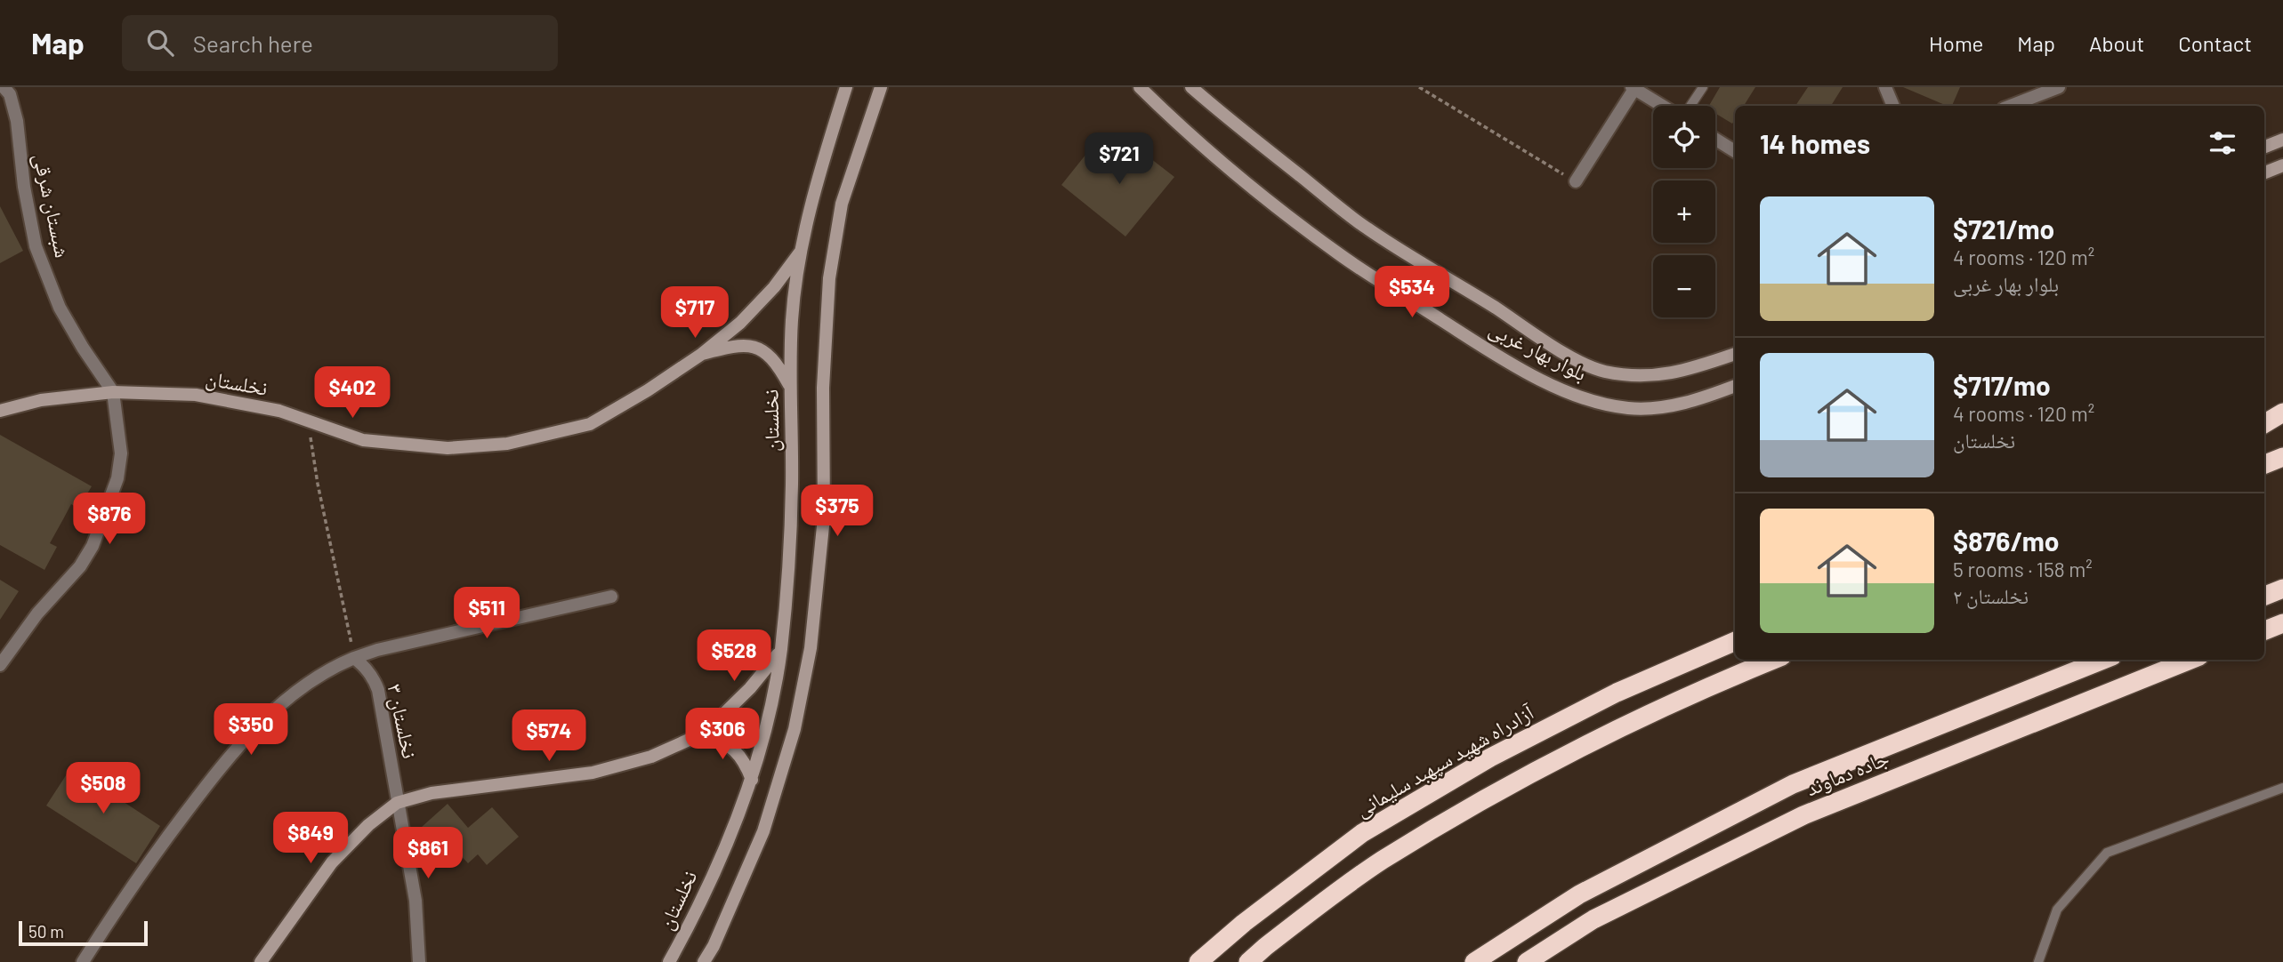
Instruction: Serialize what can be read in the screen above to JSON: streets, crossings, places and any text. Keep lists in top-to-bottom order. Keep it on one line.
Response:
{"streets":{"highway":["آزادراه شهید سپهبد سلیمانی","جاده دماوند"],"street":["شبستان شرقی","بلوار بهار غربی","نخلستان","نخلستان ۳"]},"crossings":[["شبستان شرقی","نخلستان"]],"scale_bar":"50 m","page":{"header":"Map","search":"Search here","nav":["Home","Map","About","Contact"],"map_buttons":["+","−"],"heading":"14 homes","price":["$721","$534","$717","$402","$375","$876","$511","$528","$350","$306","$574","$508","$849","$861"],"list":[{"name":"$721/mo","note":"4 rooms · 120 m² · بلوار بهار غربی"},{"name":"$717/mo","note":"4 rooms · 120 m² · نخلستان"},{"name":"$876/mo","note":"5 rooms · 158 m² · نخلستان ۲"}],"scale":"50 m"}}
